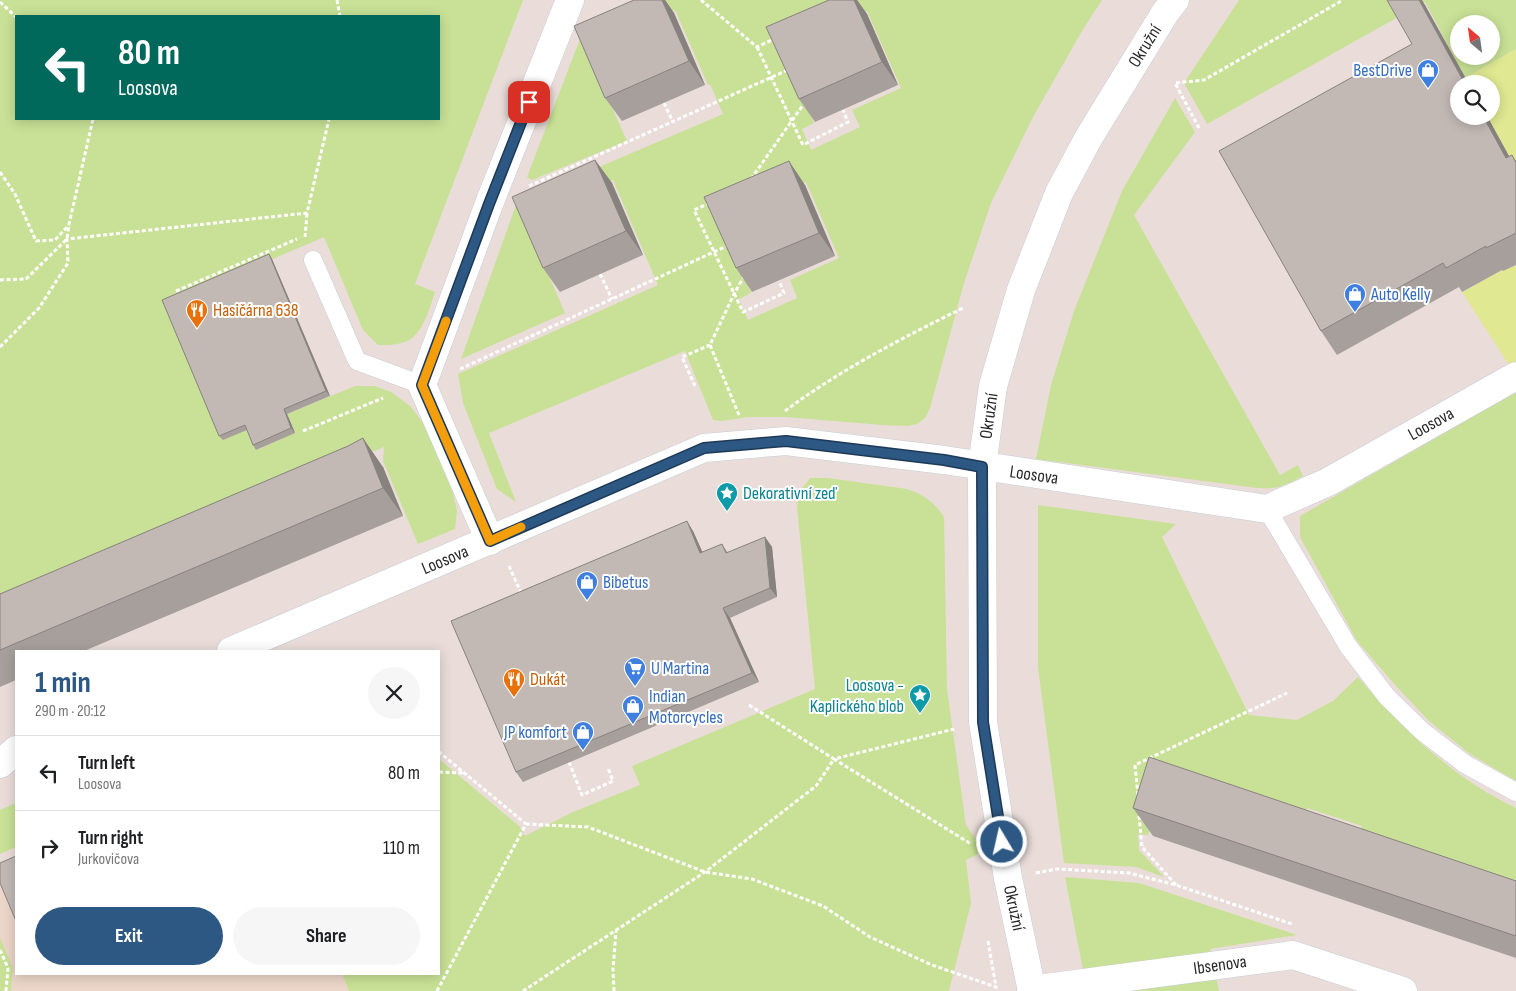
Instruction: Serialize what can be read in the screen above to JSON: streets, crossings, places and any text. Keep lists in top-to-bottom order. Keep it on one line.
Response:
{"streets":{"street":["Okružní","Loosova","Ibsenova"]},"crossings":[["Okružní","Loosova"],["Okružní","Ibsenova"]],"places":{"shop":["BestDrive","Auto Kelly","Bibetus","Indian Motorcycles","JP komfort"],"restaurant":["Hasičárna 638","Dukát"],"place":["Dekorativní zeď","Loosova - Kaplického blob"],"supermarket":["U Martina"]},"north":"top left","page":{"turn":["80 m","Loosova"],"heading":["1 min","290 m · 20:12"],"list":[{"name":"Turn left","note":"Loosova","value":"80 m"},{"name":"Turn right","note":"Jurkovičova","value":"110 m"}],"buttons":["Exit","Share"]}}
